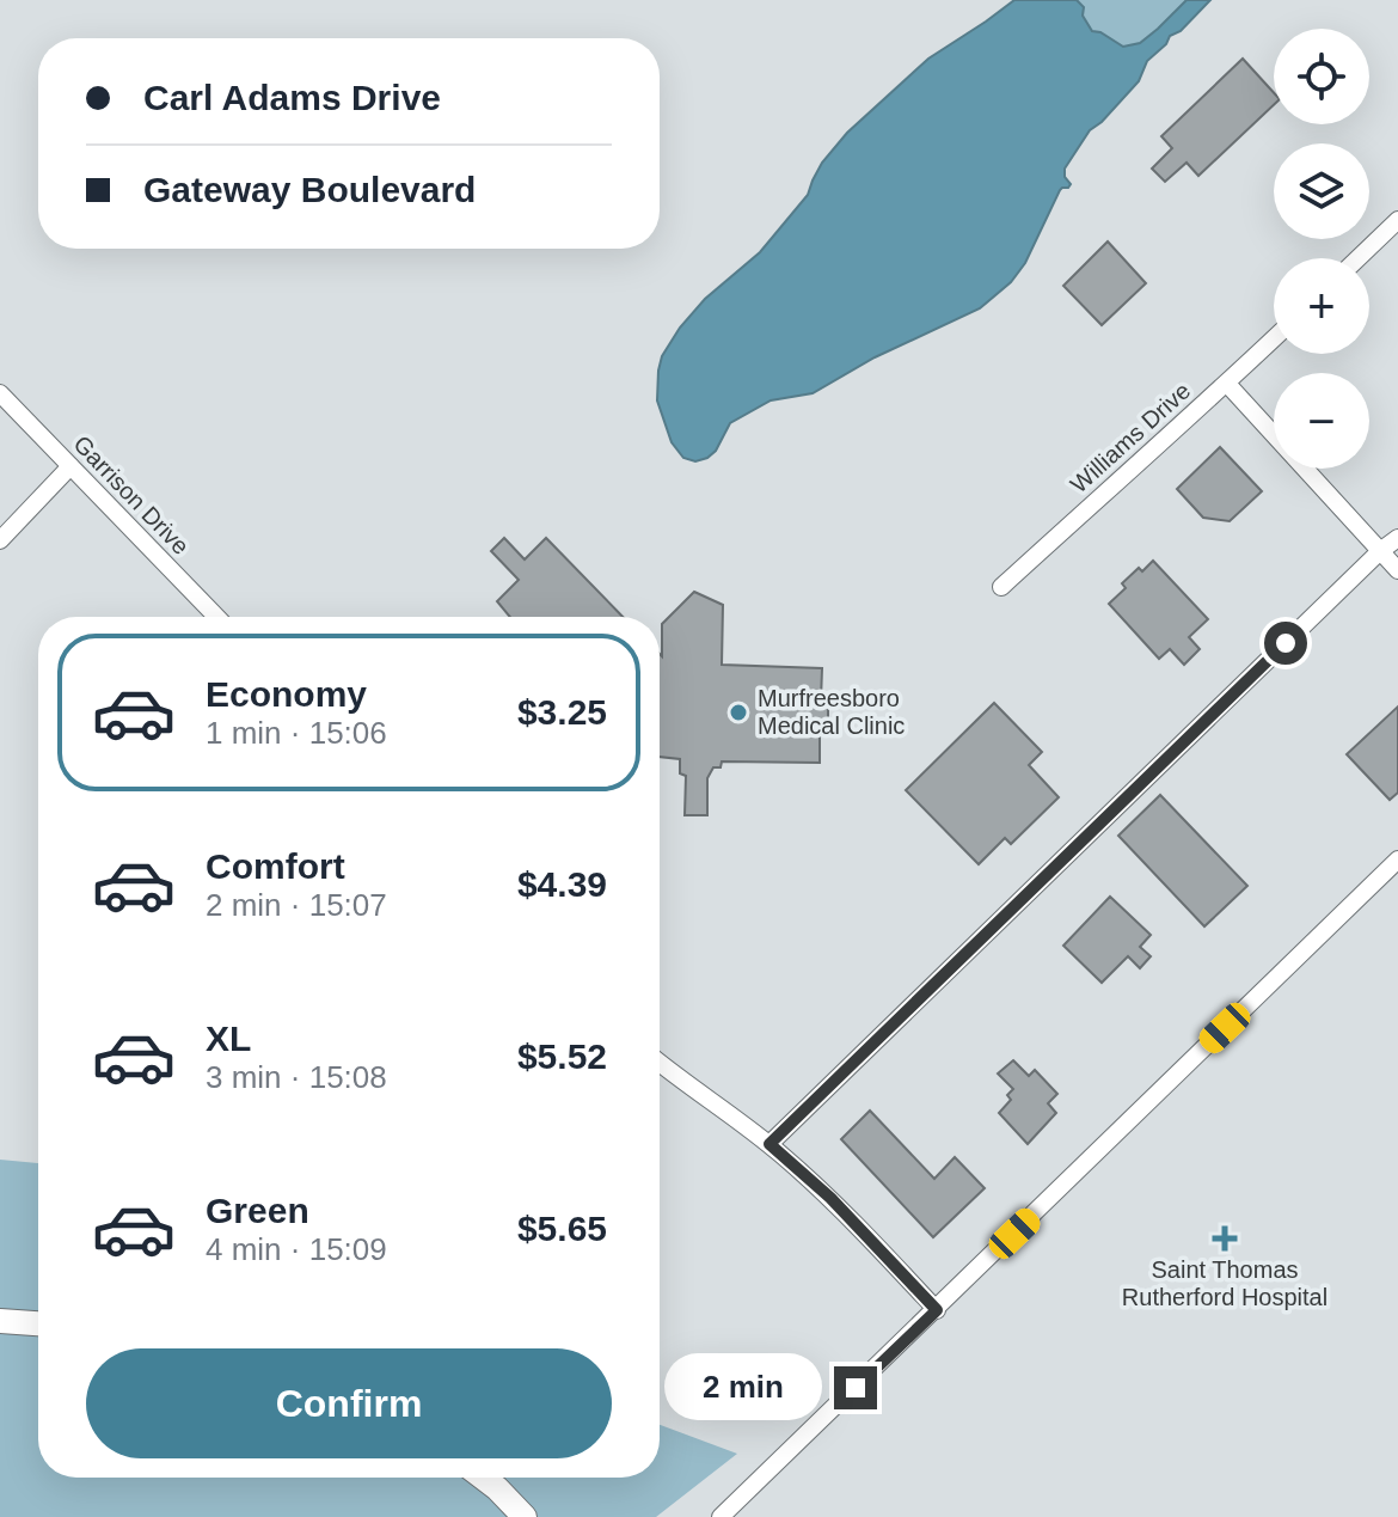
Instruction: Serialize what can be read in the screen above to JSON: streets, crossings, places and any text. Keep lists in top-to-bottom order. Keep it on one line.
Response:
{"streets":{"street":["Williams Drive","Garrison Drive"]},"places":{"other":["Murfreesboro Medical Clinic"],"health":["Saint Thomas Rutherford Hospital"]},"page":{"map_buttons":["+","−"],"banner":["Carl Adams Drive","Gateway Boulevard"],"list":[{"name":"Economy","note":"1 min · 15:06","value":"$3.25"},{"name":"Comfort","note":"2 min · 15:07","value":"$4.39"},{"name":"XL","note":"3 min · 15:08","value":"$5.52"},{"name":"Green","note":"4 min · 15:09","value":"$5.65"}],"buttons":"Confirm","bubble":"2 min"}}
